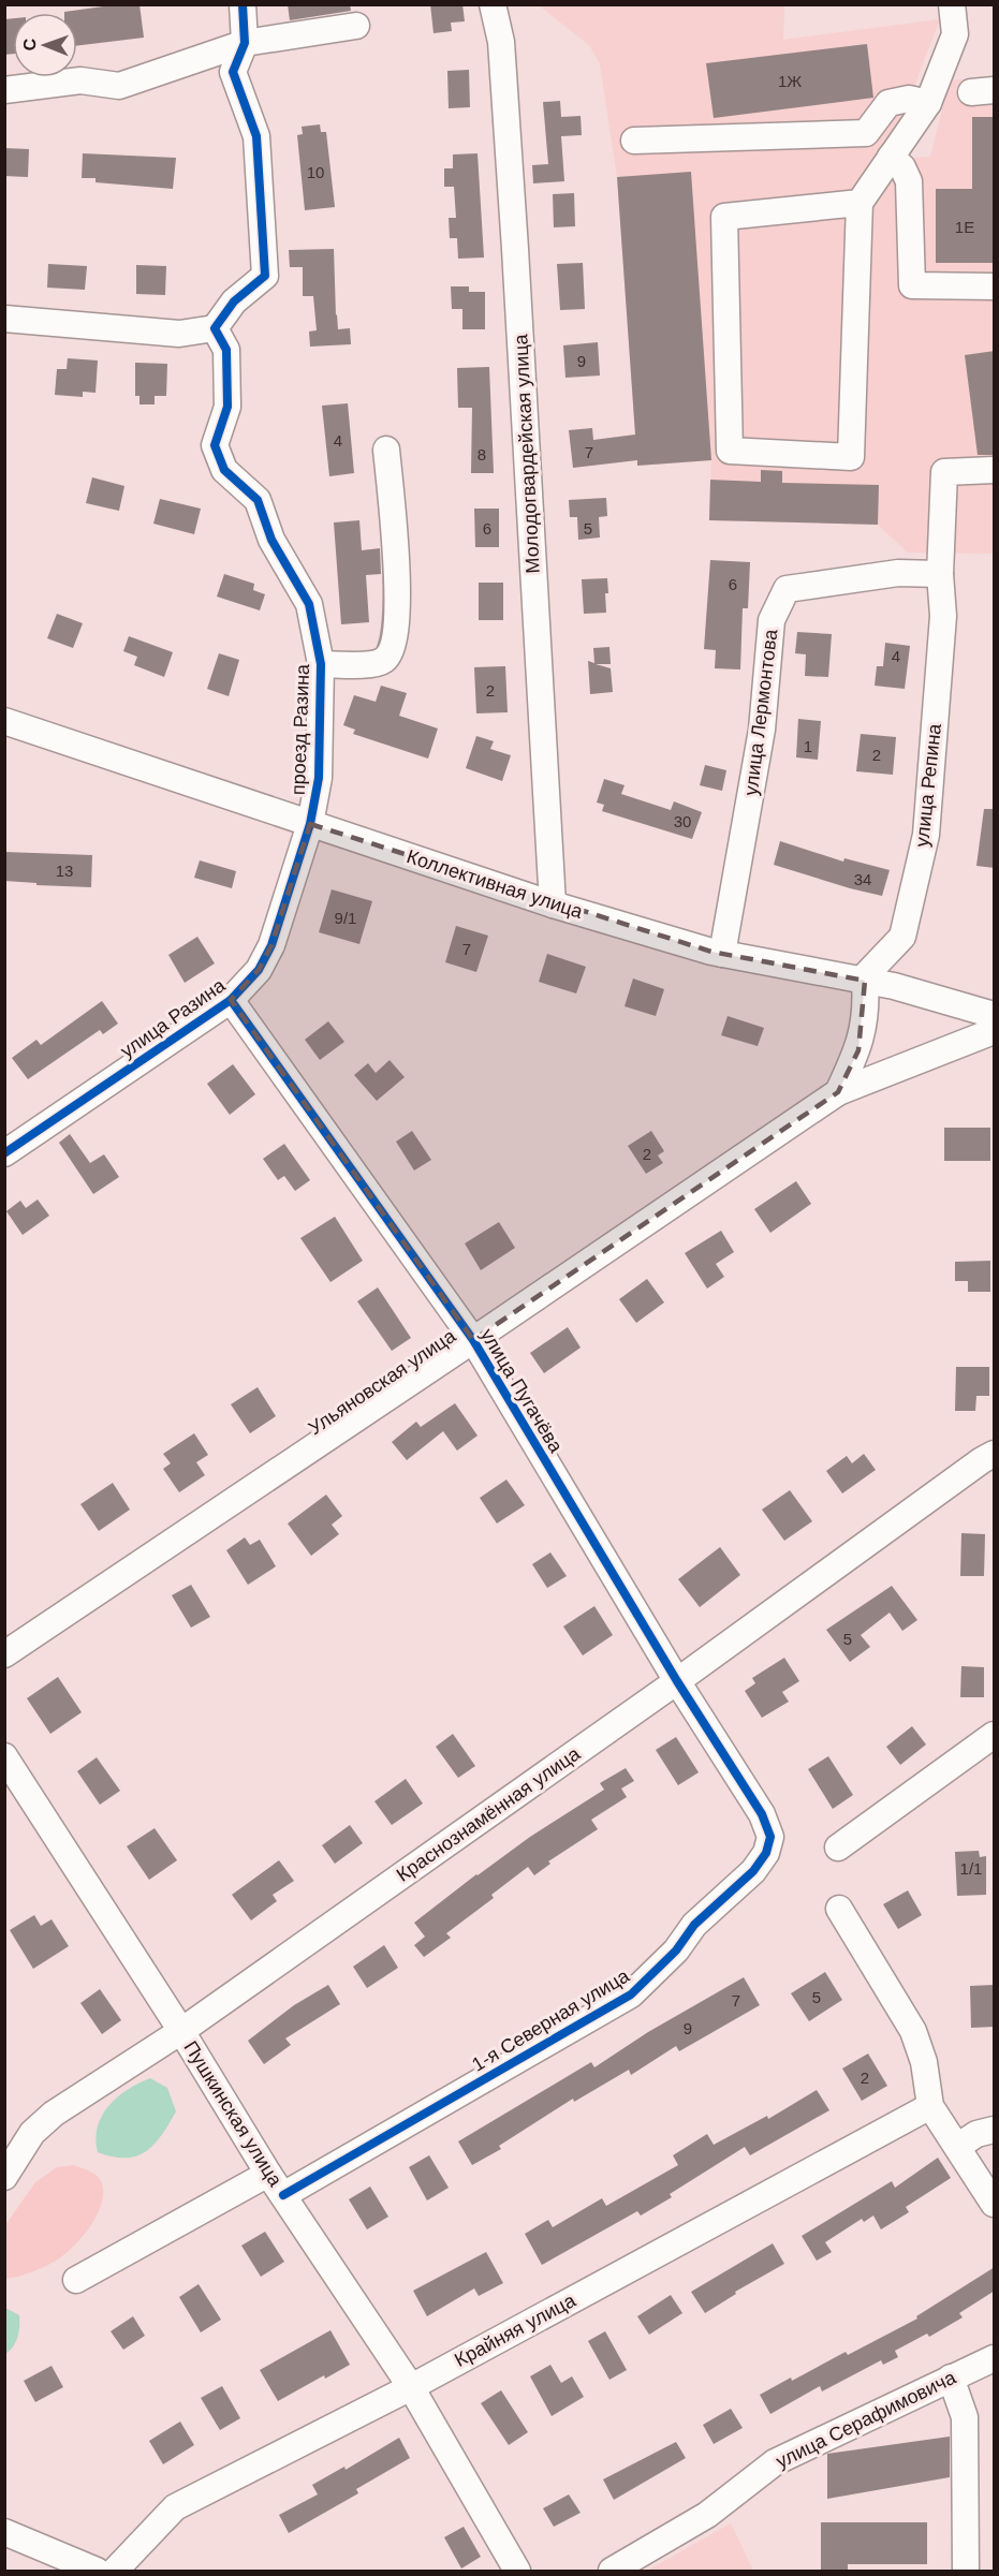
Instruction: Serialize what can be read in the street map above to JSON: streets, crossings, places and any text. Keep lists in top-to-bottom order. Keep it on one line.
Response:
{"streets":{"street":["Молодогвардейская улица","улица Лермонтова","проезд Разина","улица Репина","Коллективная улица","улица Разина","Ульяновская улица","улица Пугачёва","Краснознамённая улица","1-я Северная улица","Пушкинская улица","Крайняя улица","улица Серафимовича"]},"crossings":[["Молодогвардейская улица","Коллективная улица"],["улица Лермонтова","улица Репина"],["улица Лермонтова","Коллективная улица"],["проезд Разина","Коллективная улица"],["проезд Разина","улица Разина"],["улица Репина","Коллективная улица"],["улица Репина","Ульяновская улица"],["Коллективная улица","улица Разина"],["Коллективная улица","Ульяновская улица"],["улица Разина","улица Пугачёва"],["Ульяновская улица","улица Пугачёва"],["улица Пугачёва","Краснознамённая улица"],["улица Пугачёва","1-я Северная улица"],["Краснознамённая улица","Пушкинская улица"],["1-я Северная улица","Пушкинская улица"],["Пушкинская улица","Крайняя улица"]],"house_numbers":["1Ж","10","1Е","9","4","7","8","6","5","6","4","2","1","2","30","13","34","9/1","7","2","5","1/1","5","7","9","2"],"north":"left"}
